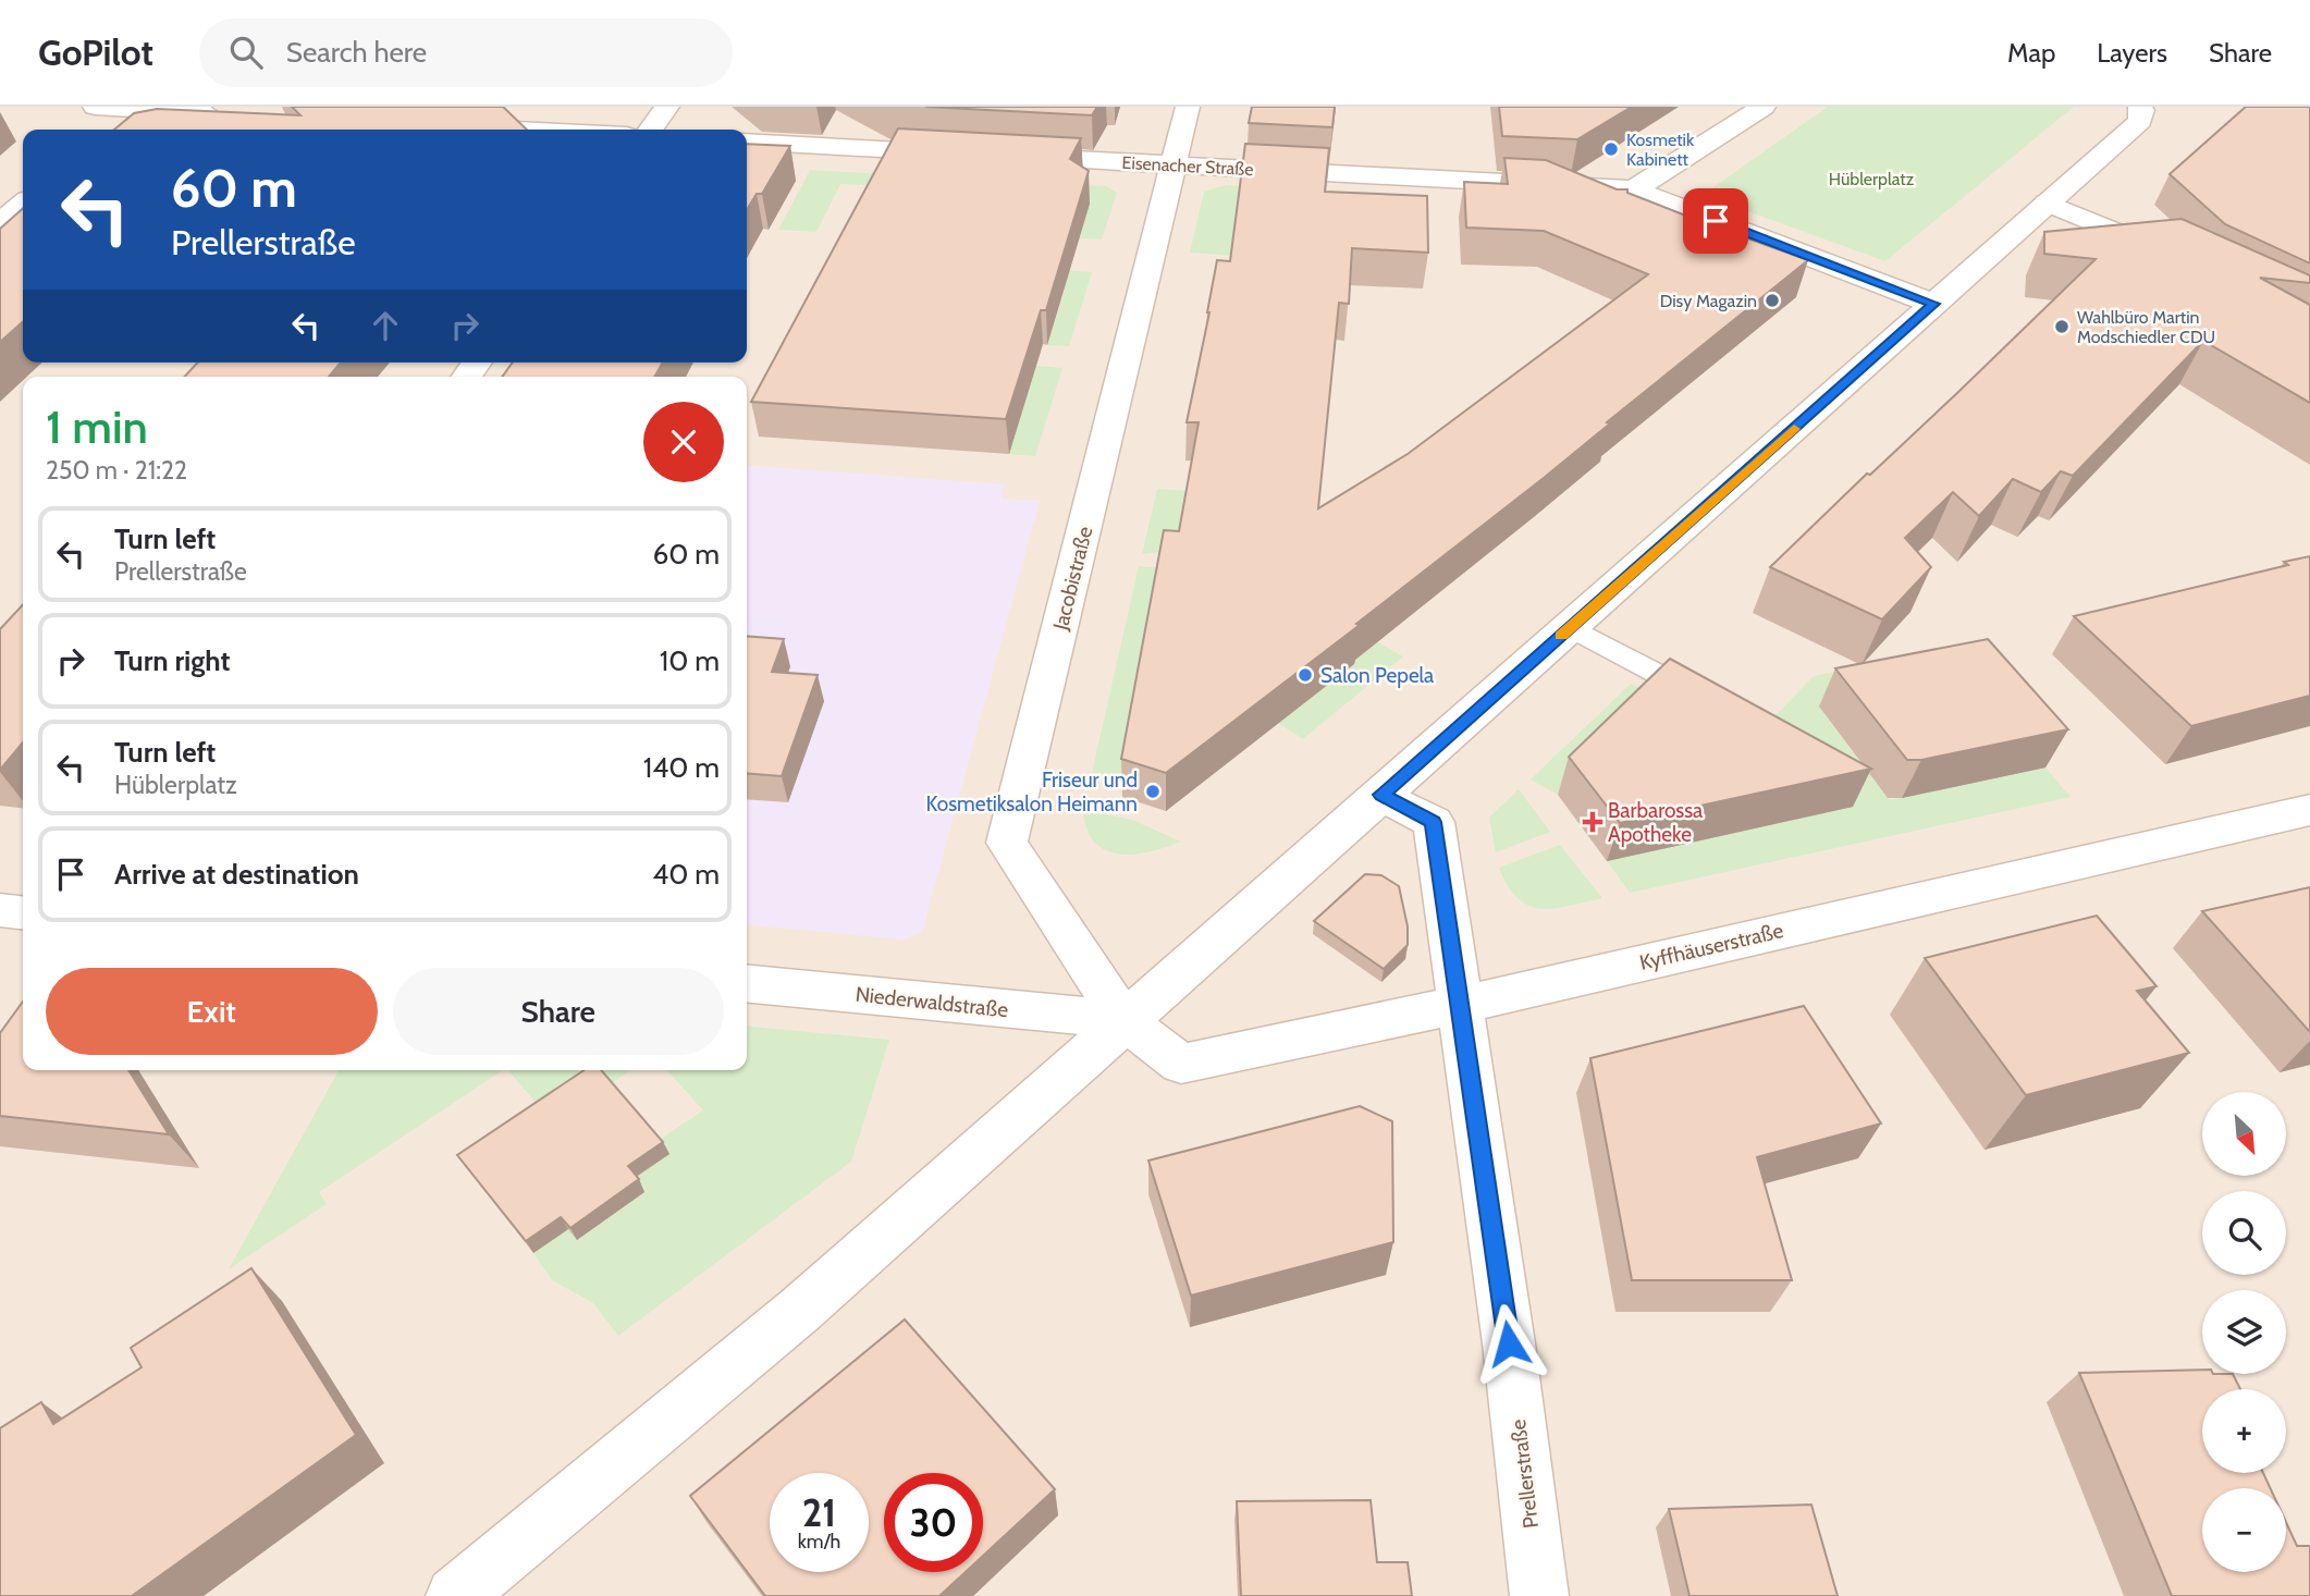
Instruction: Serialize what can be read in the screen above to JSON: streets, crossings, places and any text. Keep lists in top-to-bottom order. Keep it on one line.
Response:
{"streets":{"street":["Eisenacher Straße","Jacobistraße","Kyffhäuserstraße","Niederwaldstraße","Prellerstraße"]},"crossings":[["Eisenacher Straße","Jacobistraße"],["Jacobistraße","Kyffhäuserstraße"],["Jacobistraße","Niederwaldstraße"],["Kyffhäuserstraße","Niederwaldstraße"],["Kyffhäuserstraße","Prellerstraße"]],"parks":["Hüblerplatz"],"places":{"other":["Kosmetik Kabinett","Disy Magazin","Wahlbüro Martin Modschiedler CDU","Salon Pepela","Friseur und Kosmetiksalon Heimann"],"health":["Barbarossa Apotheke"]},"north":"bottom right","page":{"header":"GoPilot","search":"Search here","nav":["Map","Layers","Share"],"turn":["60 m","Prellerstraße"],"heading":["1 min","250 m · 21:22"],"list":[{"name":"Turn left","note":"Prellerstraße","value":"60 m"},{"name":"Turn right","value":"10 m"},{"name":"Turn left","note":"Hüblerplatz","value":"140 m"},{"name":"Arrive at destination","value":"40 m"}],"buttons":["Exit","Share"],"map_buttons":["+","−"],"speed":"21 km/h","limit":"30"}}
